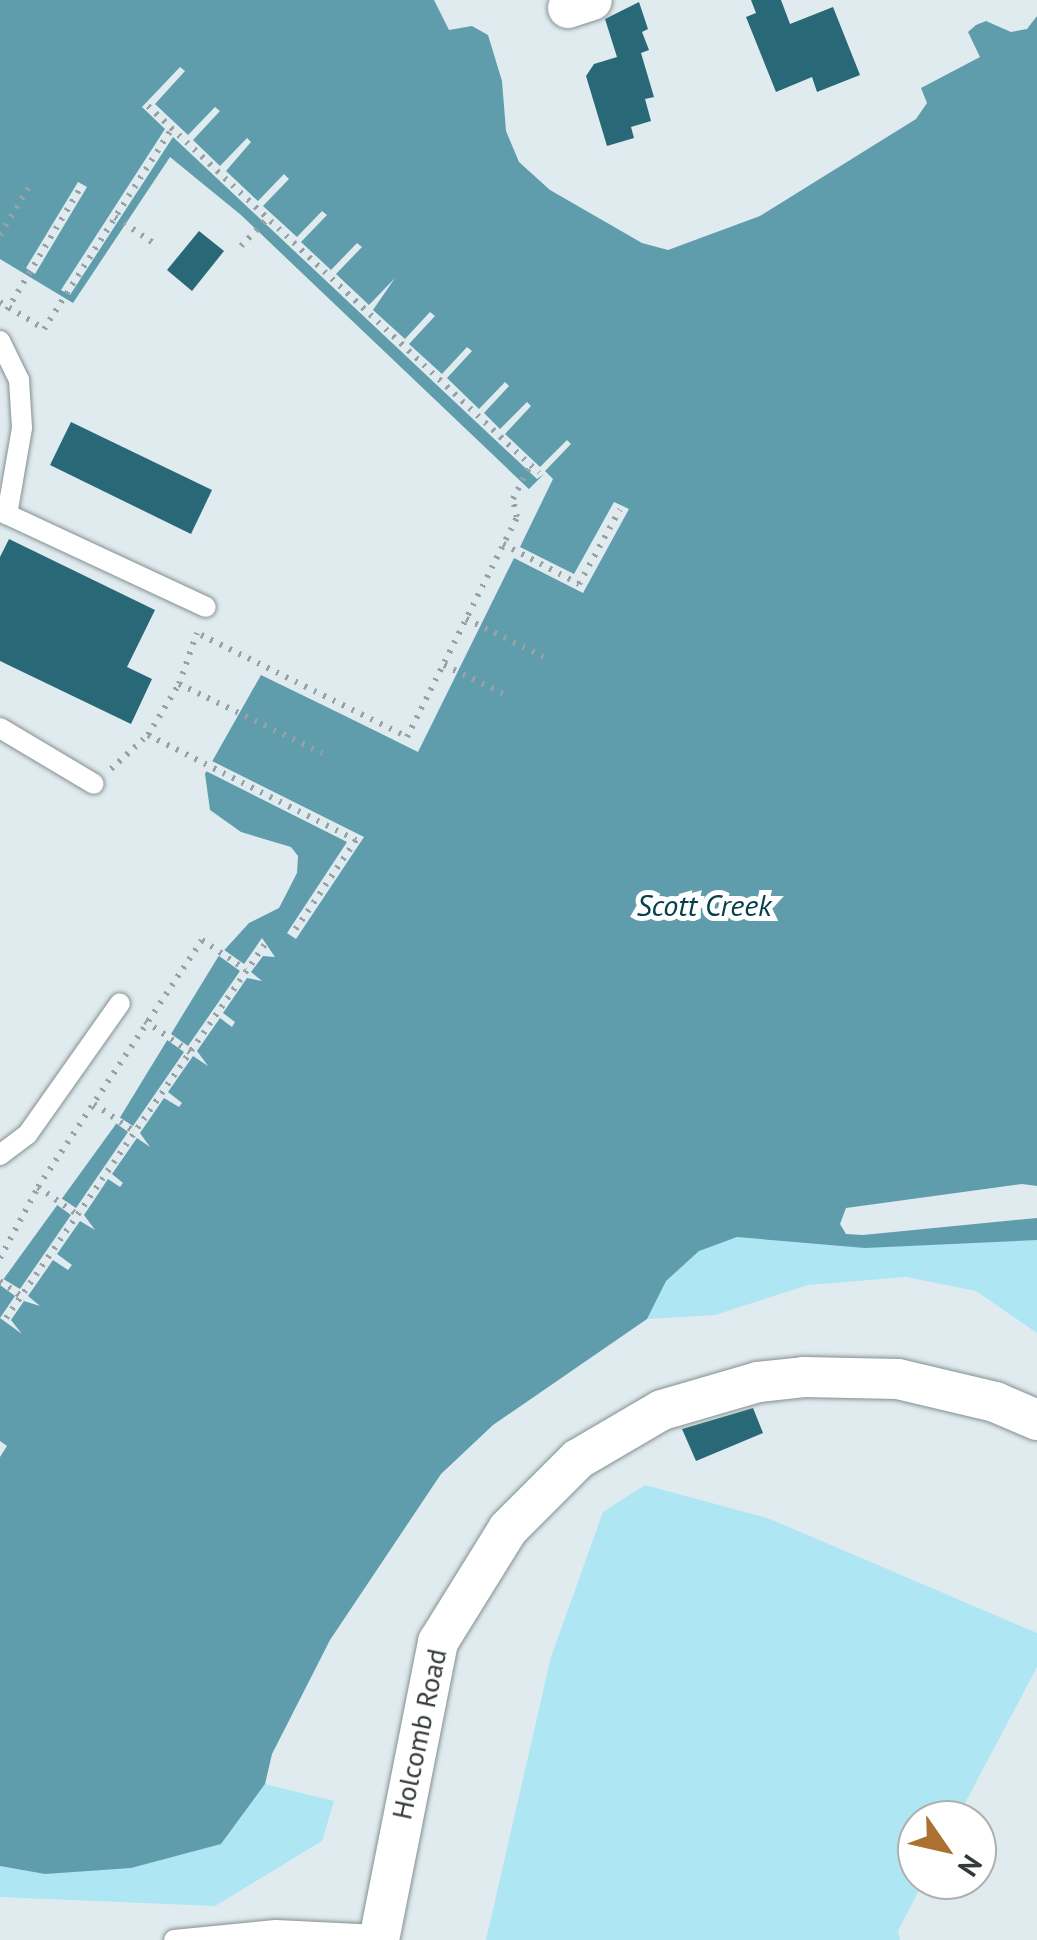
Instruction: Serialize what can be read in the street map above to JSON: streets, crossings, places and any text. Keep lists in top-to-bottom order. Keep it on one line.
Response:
{"streets":{"street":["Holcomb Road"]},"water":["Scott Creek"],"north":"bottom right"}
